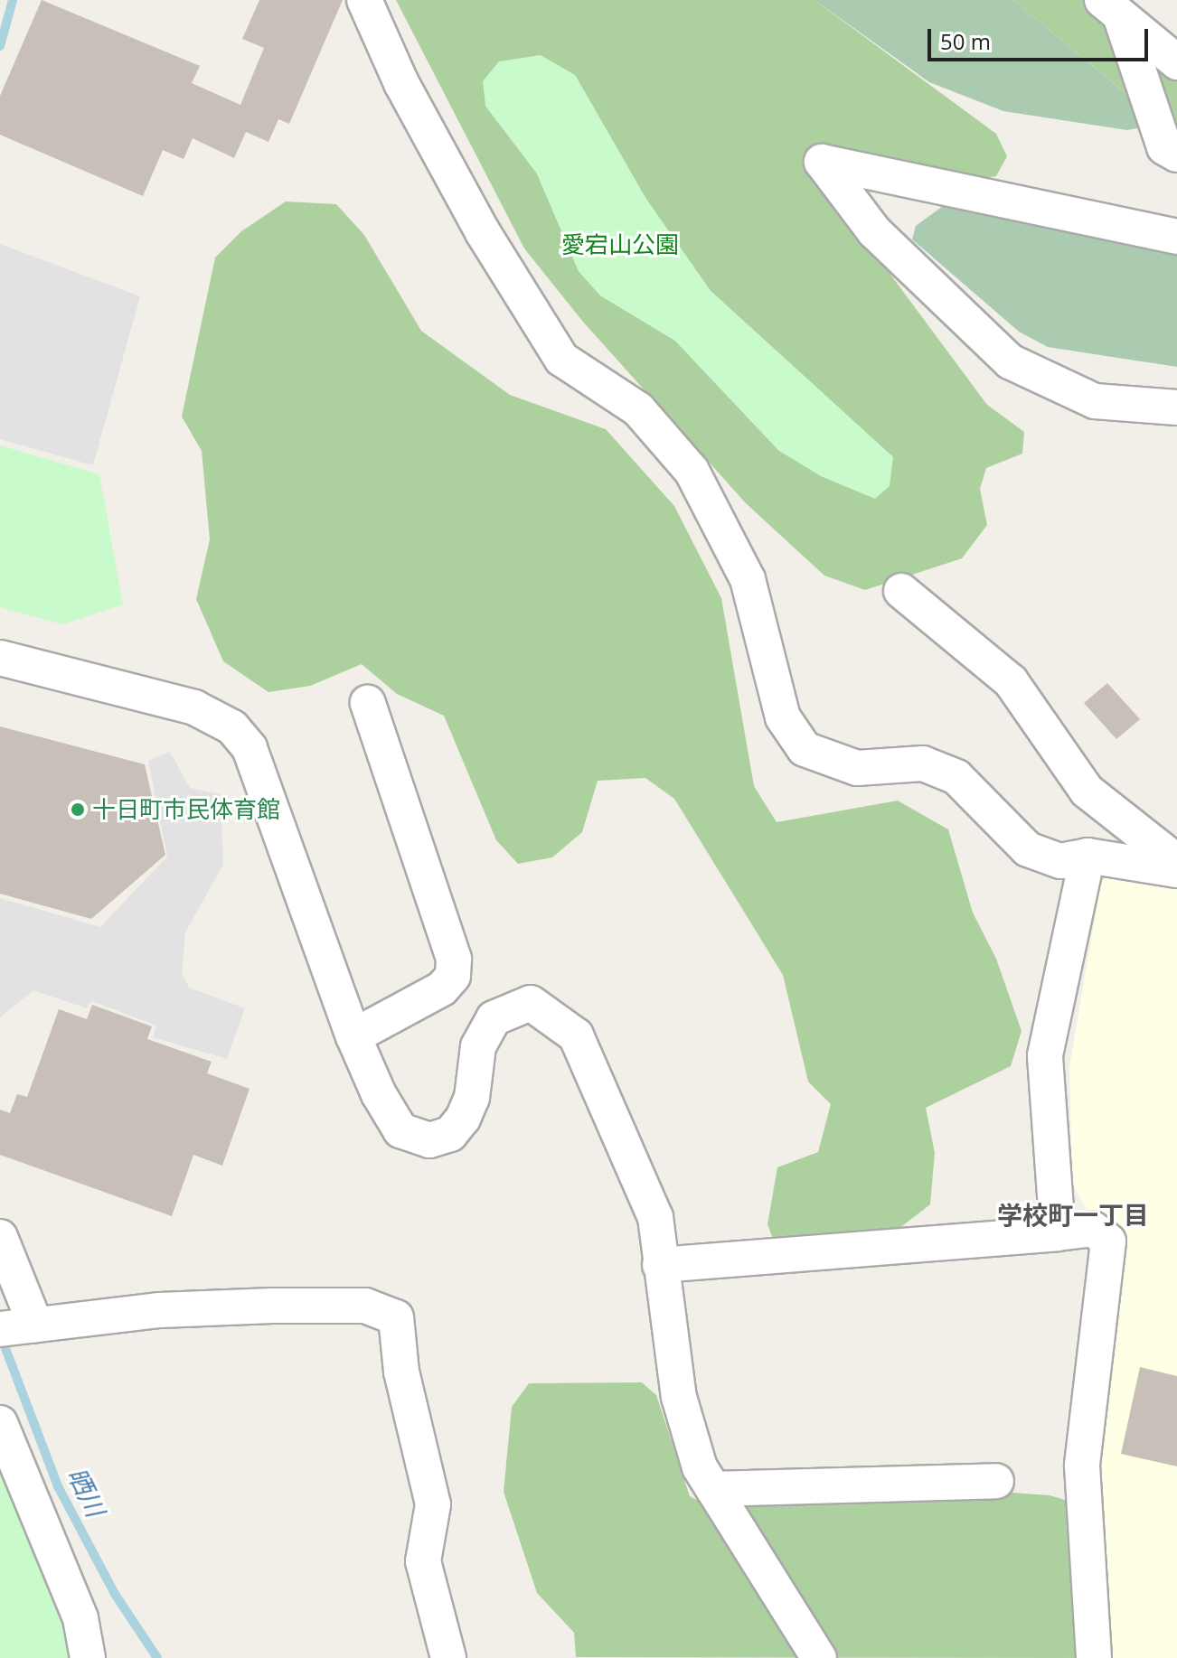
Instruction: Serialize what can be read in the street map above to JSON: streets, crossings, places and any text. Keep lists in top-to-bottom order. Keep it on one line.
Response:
{"districts":["学校町一丁目"],"water":["晒川"],"parks":["愛宕山公園"],"places":["十日町市民体育館"],"scale_bar":"50 m"}
